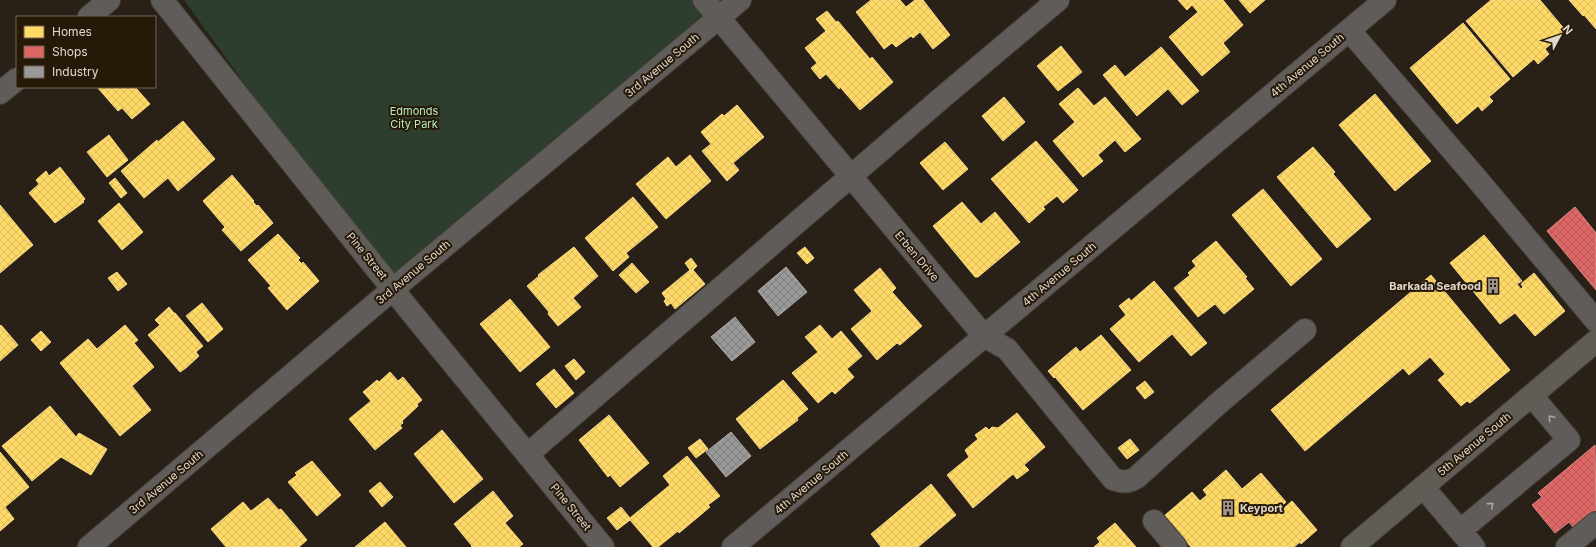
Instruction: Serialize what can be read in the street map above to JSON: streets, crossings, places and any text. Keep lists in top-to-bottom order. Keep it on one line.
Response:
{"streets":{"main road":["5th Avenue South"],"street":["3rd Avenue South","4th Avenue South","Pine Street","Erben Drive"]},"crossings":[["3rd Avenue South","Pine Street"],["3rd Avenue South","Erben Drive"],["4th Avenue South","Erben Drive"]],"parks":["Edmonds City Park"],"places":{"building":["Barkada Seafood","Keyport"]},"legend":["Homes","Shops","Industry"],"north":"top right"}
